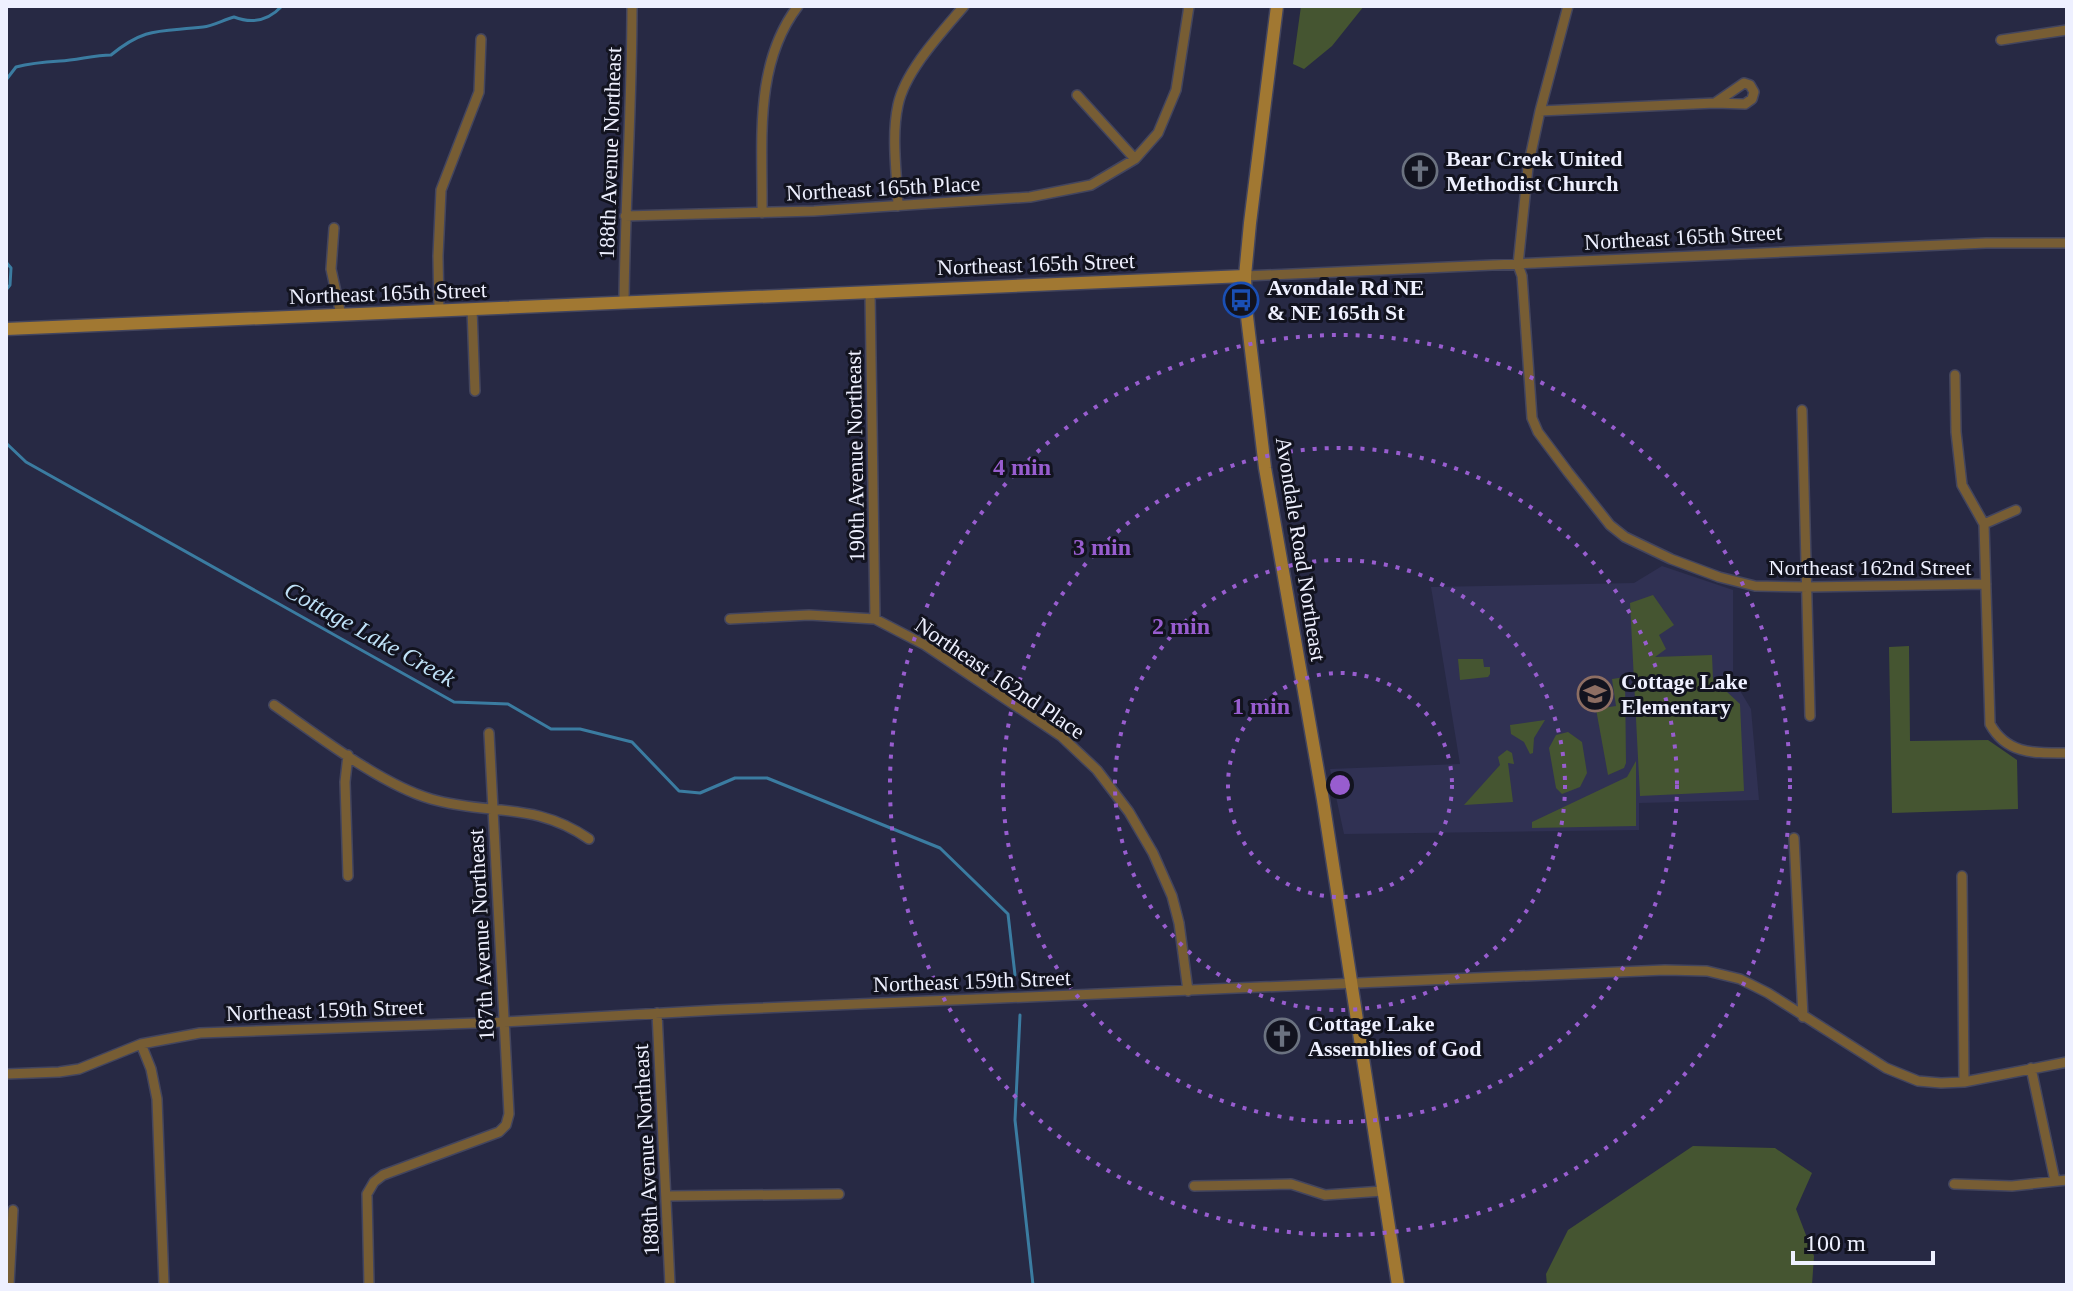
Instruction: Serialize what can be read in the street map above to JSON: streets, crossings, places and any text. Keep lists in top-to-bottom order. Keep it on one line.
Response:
{"streets":{"main road":["Northeast 165th Street","Avondale Road Northeast"],"street":["188th Avenue Northeast","Northeast 165th Place","190th Avenue Northeast","Northeast 162nd Street","Northeast 162nd Place","187th Avenue Northeast","Northeast 159th Street"]},"crossings":[["188th Avenue Northeast","Northeast 165th Place"],["188th Avenue Northeast","Northeast 165th Street"],["188th Avenue Northeast","Northeast 159th Street"],["Northeast 165th Street","190th Avenue Northeast"],["Northeast 165th Street","Avondale Road Northeast"],["Northeast 165th Street","Northeast 162nd Street"],["190th Avenue Northeast","Northeast 162nd Place"],["Avondale Road Northeast","Northeast 159th Street"],["Northeast 162nd Place","Northeast 159th Street"],["187th Avenue Northeast","Northeast 159th Street"]],"water":["Cottage Lake Creek"],"places":{"church":["Bear Creek United Methodist Church","Cottage Lake Assemblies of God"],"bus stop":["Avondale Rd NE & NE 165th St"],"school or university":["Cottage Lake Elementary"]},"scale_bar":"100 m","rings":["4 min","3 min","2 min","1 min"]}
